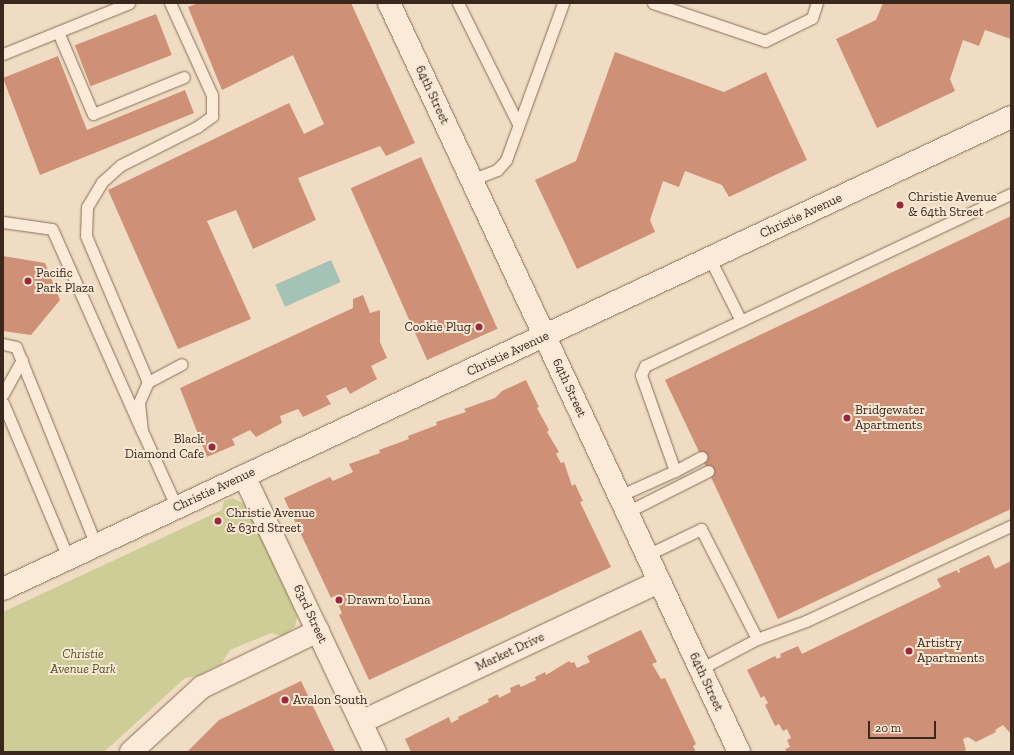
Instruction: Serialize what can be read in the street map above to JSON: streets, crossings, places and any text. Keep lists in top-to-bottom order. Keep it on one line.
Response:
{"streets":{"street":["64th Street","Christie Avenue","63rd Street","Market Drive"]},"crossings":[["64th Street","Christie Avenue"],["64th Street","Market Drive"],["Christie Avenue","63rd Street"],["63rd Street","Market Drive"]],"parks":["Christie Avenue Park"],"places":["Christie Avenue & 64th Street","Pacific Park Plaza","Cookie Plug","Bridgewater Apartments","Black Diamond Cafe","Christie Avenue & 63rd Street","Drawn to Luna","Artistry Apartments","Avalon South"],"scale_bar":"20 m"}
